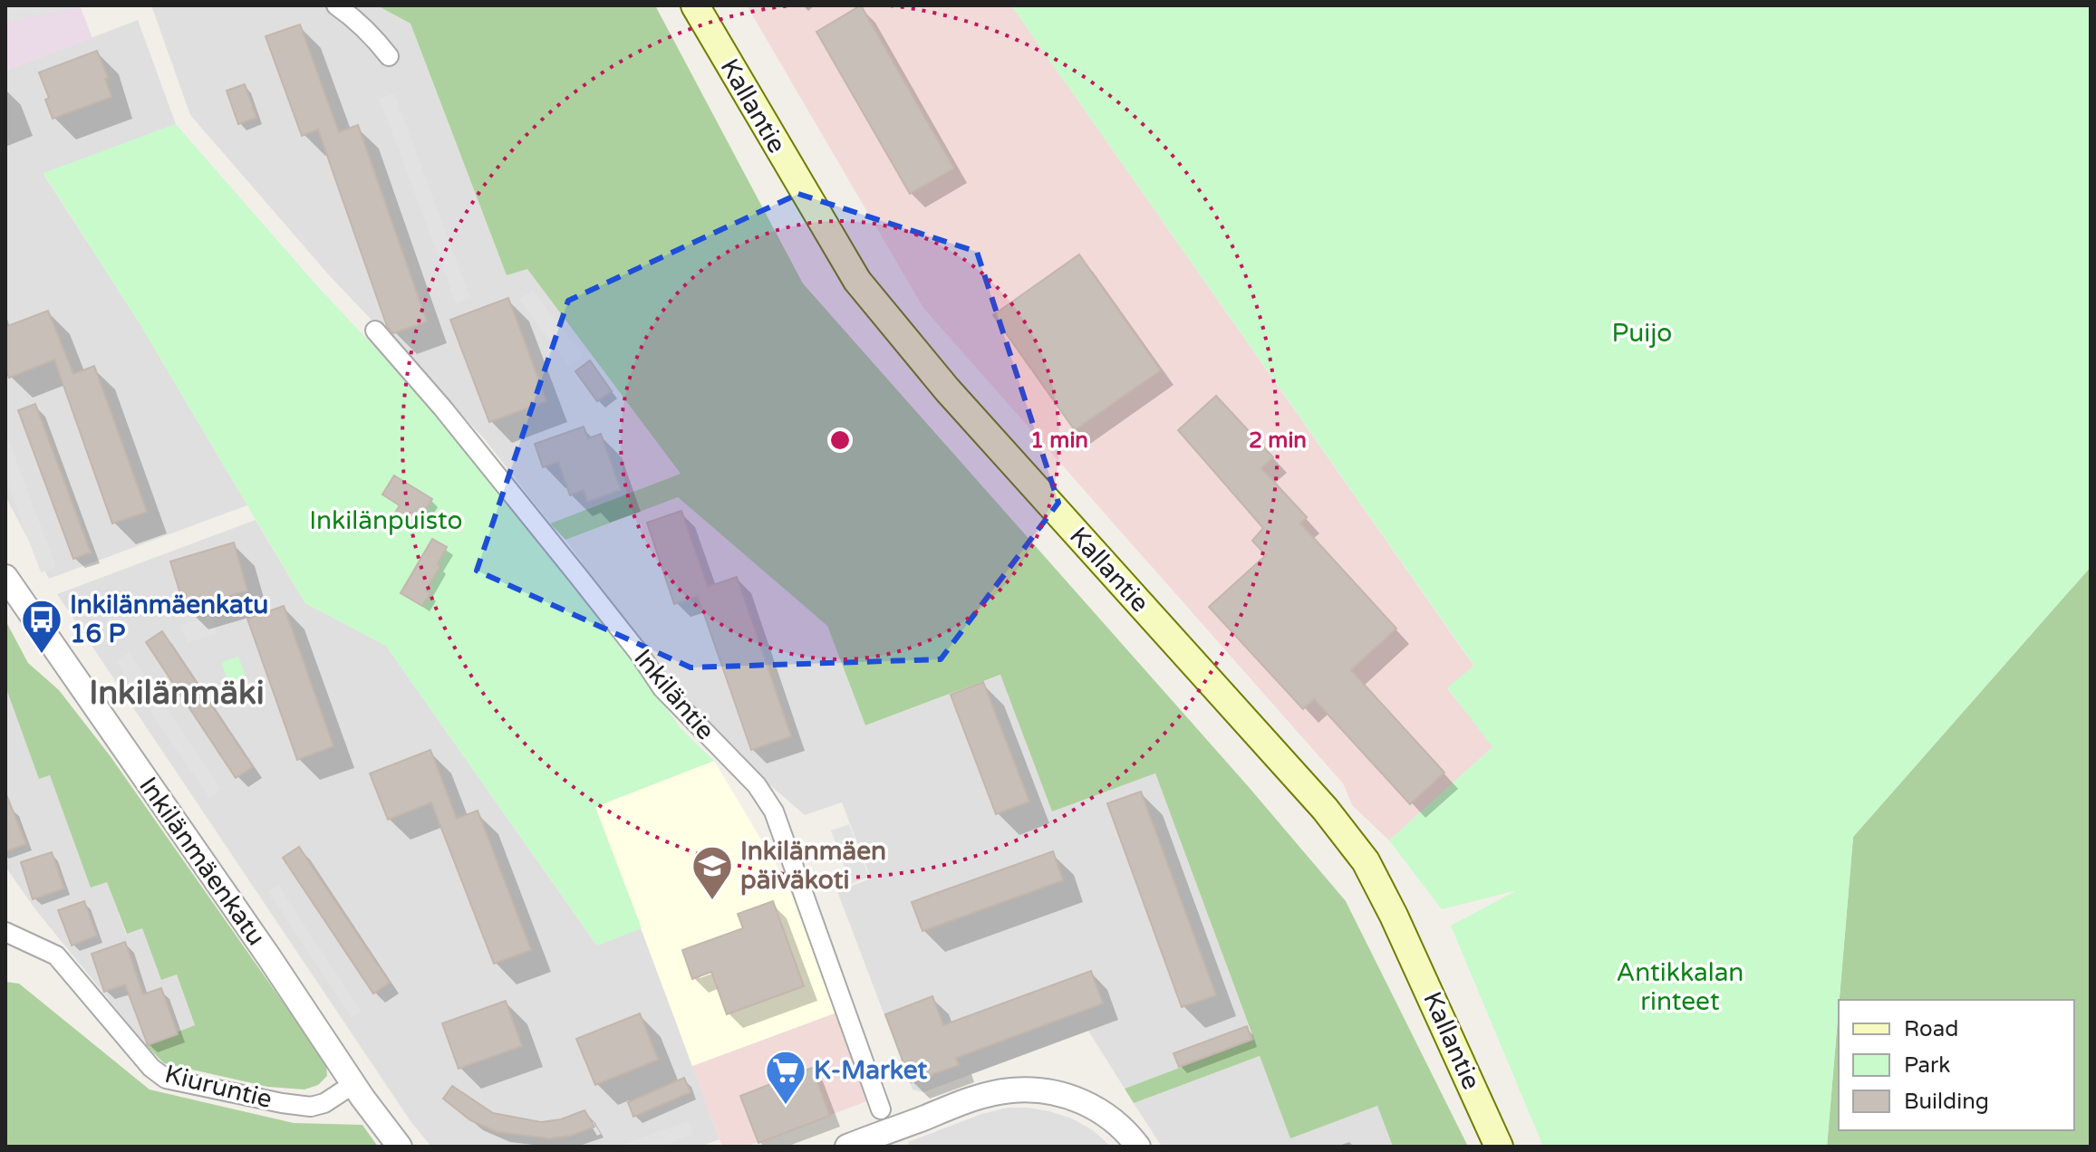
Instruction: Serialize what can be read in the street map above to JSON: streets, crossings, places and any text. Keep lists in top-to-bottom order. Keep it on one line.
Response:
{"streets":{"main road":["Kallantie"],"street":["Inkiläntie","Inkilänmäenkatu","Kiuruntie"]},"crossings":[["Inkilänmäenkatu","Kiuruntie"]],"districts":["Inkilänmäki"],"parks":["Puijo","Inkilänpuisto","Antikkalan rinteet"],"places":{"bus stop":["Inkilänmäenkatu 16 P"],"school or university":["Inkilänmäen päiväkoti"],"supermarket":["K-Market"]},"legend":["Road","Park","Building"],"rings":["1 min","2 min"]}
